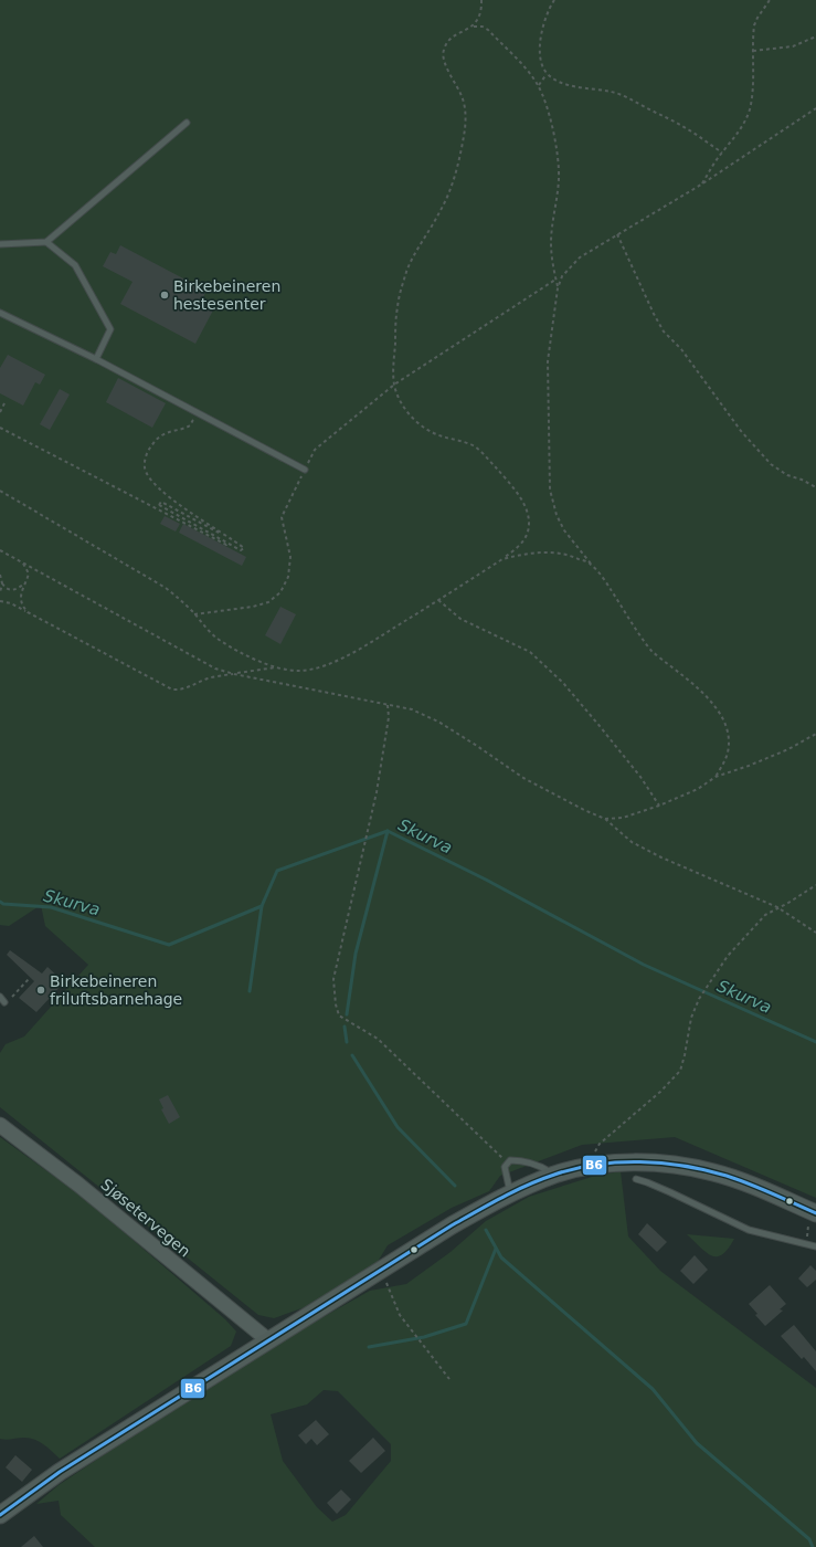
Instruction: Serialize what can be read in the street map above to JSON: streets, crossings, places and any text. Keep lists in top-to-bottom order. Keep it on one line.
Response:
{"streets":{"street":["Sjøsetervegen"]},"water":["Skurva"],"places":["Birkebeineren hestesenter","Birkebeineren friluftsbarnehage"],"lines":["transit line B6"]}
